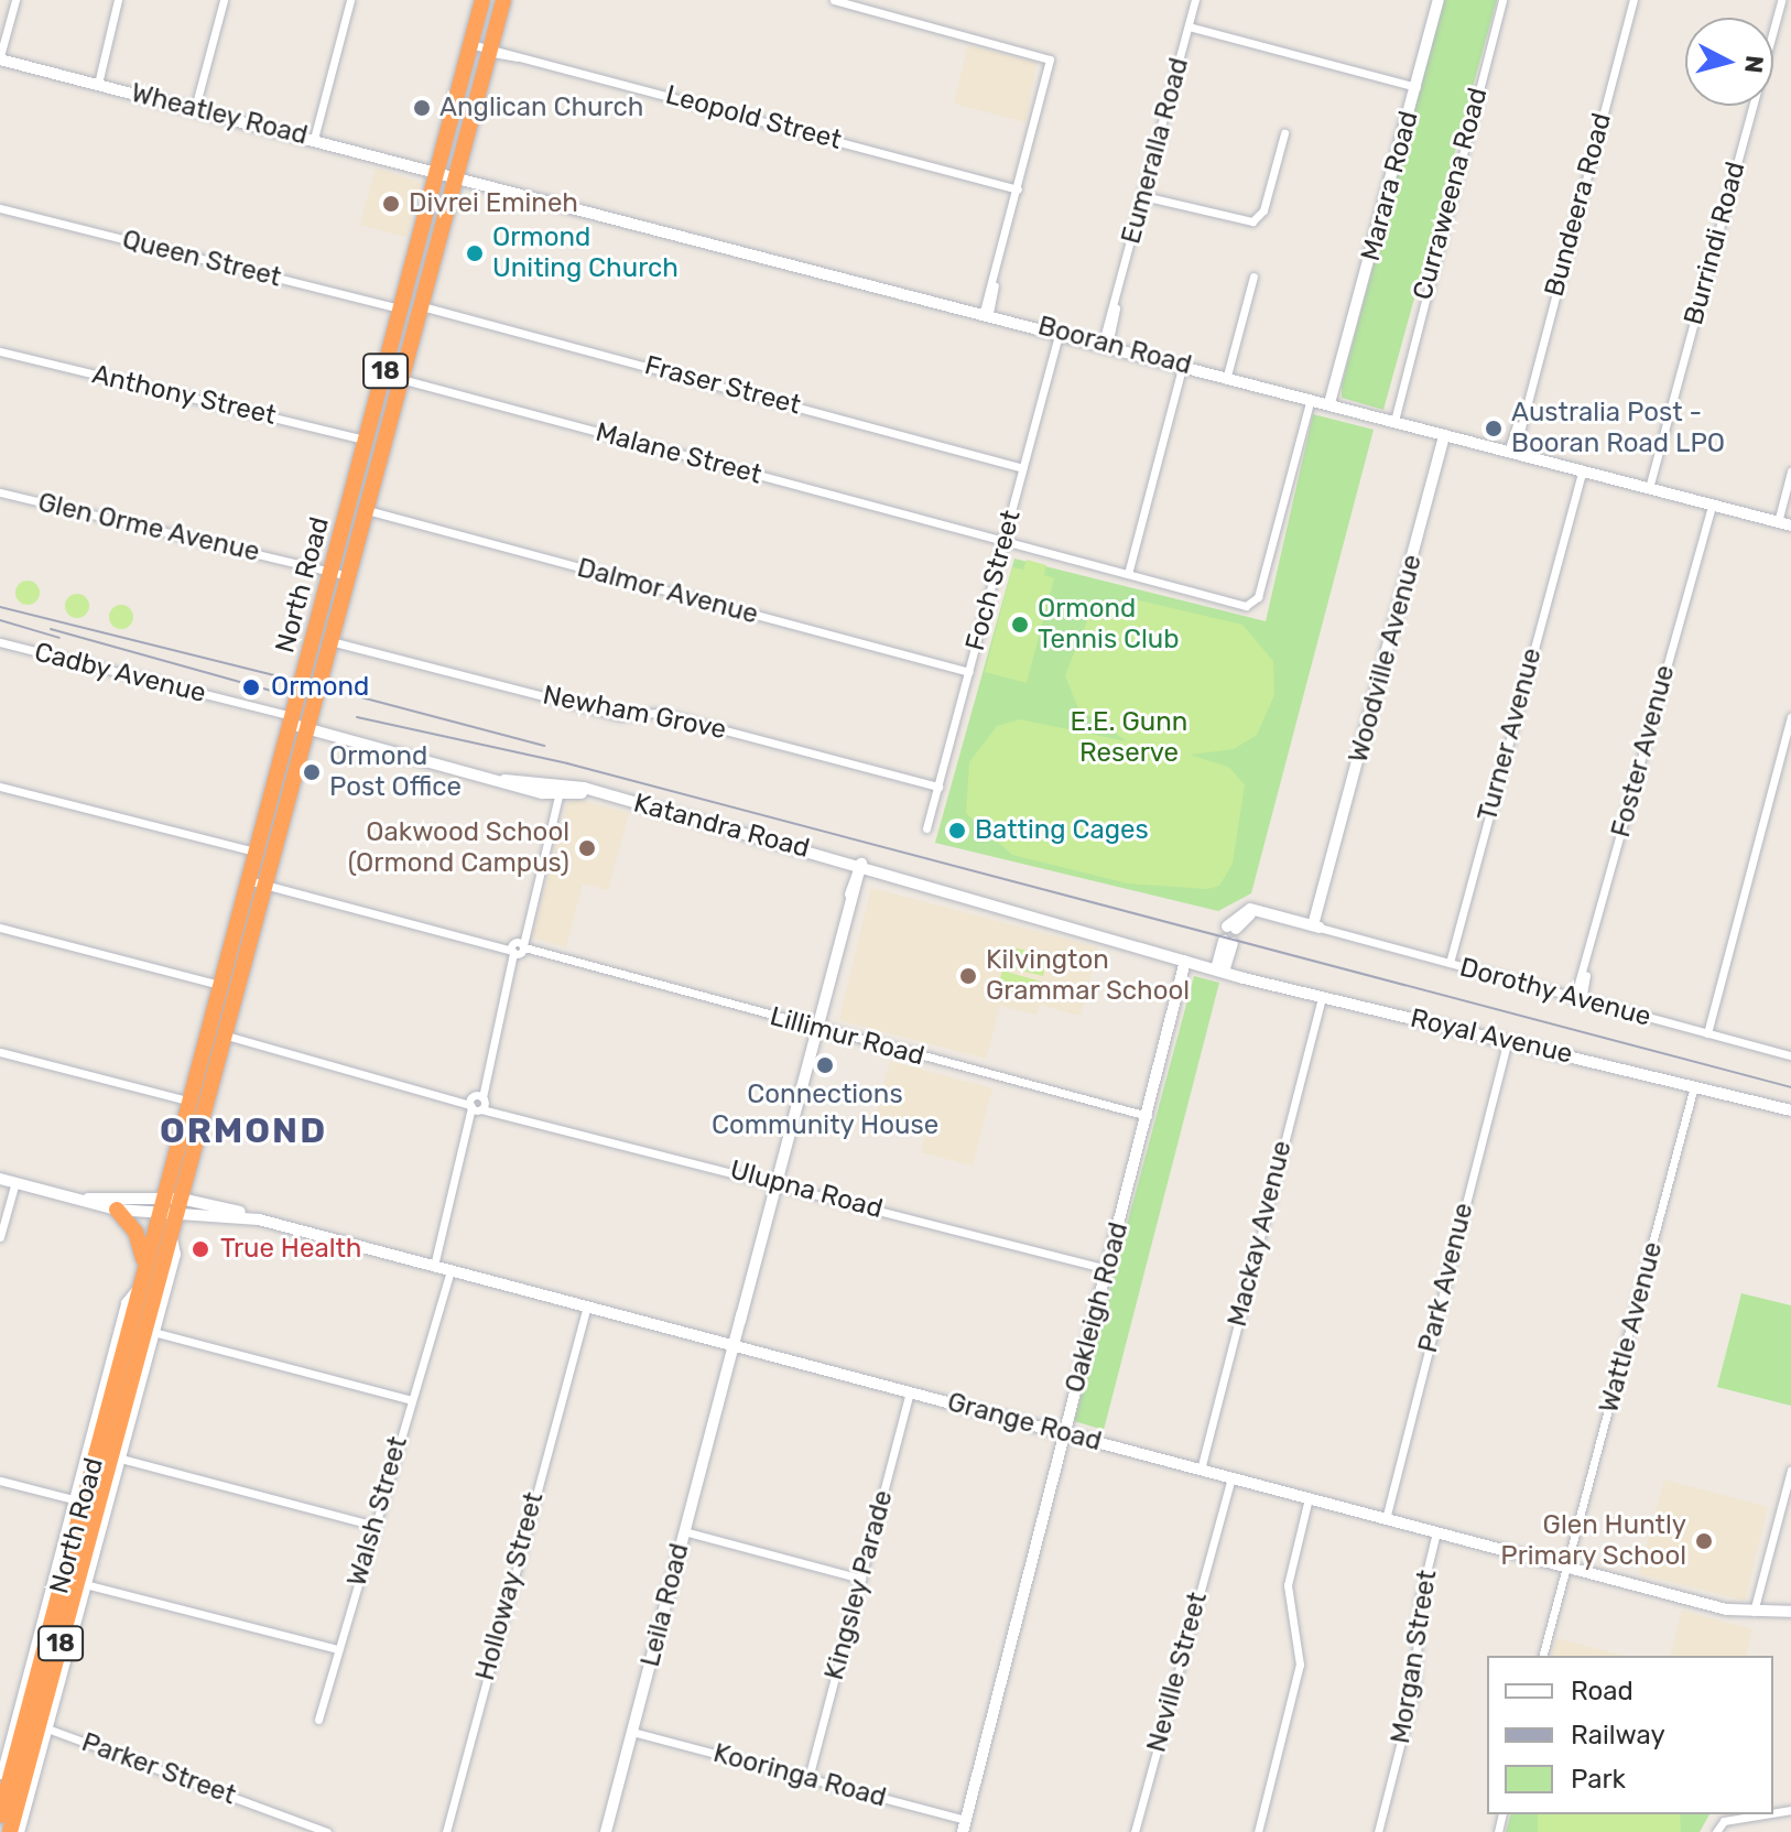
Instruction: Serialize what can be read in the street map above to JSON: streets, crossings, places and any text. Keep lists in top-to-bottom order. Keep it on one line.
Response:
{"streets":{"highway":["18","North Road"],"street":["Wheatley Road","Leopold Street","Eumeralla Road","Marara Road","Curraweena Road","Bundeera Road","Burrindi Road","Queen Street","Booran Road","Fraser Street","Anthony Street","Malane Street","Glen Orme Avenue","Foch Street","Dalmor Avenue","Woodville Avenue","Cadby Avenue","Newham Grove","Turner Avenue","Foster Avenue","Katandra Road","Dorothy Avenue","Lillimur Road","Royal Avenue","Ulupna Road","Mackay Avenue","Park Avenue","Oakleigh Road","Wattle Avenue","Grange Road","Walsh Street","Kingsley Parade","Holloway Street","Leila Road","Morgan Street","Neville Street","Parker Street","Kooringa Road"]},"crossings":[["Wheatley Road","Booran Road"],["Wheatley Road","North Road"],["Leopold Street","North Road"],["Eumeralla Road","Booran Road"],["Marara Road","Booran Road"],["Curraweena Road","Booran Road"],["Bundeera Road","Booran Road"],["Burrindi Road","Booran Road"],["Queen Street","North Road"],["Booran Road","Malane Street"],["Booran Road","Foch Street"],["Booran Road","North Road"],["Booran Road","Woodville Avenue"],["Booran Road","Turner Avenue"],["Booran Road","Foster Avenue"],["Fraser Street","Foch Street"],["Fraser Street","North Road"],["Anthony Street","North Road"],["Malane Street","Foch Street"],["Malane Street","North Road"],["Glen Orme Avenue","North Road"],["Foch Street","Dalmor Avenue"],["Foch Street","Newham Grove"],["North Road","Dalmor Avenue"],["North Road","Cadby Avenue"],["North Road","Newham Grove"],["North Road","Katandra Road"],["North Road","Lillimur Road"],["North Road","Ulupna Road"],["North Road","Grange Road"],["North Road","Parker Street"],["Woodville Avenue","Dorothy Avenue"],["Cadby Avenue","Katandra Road"],["Turner Avenue","Dorothy Avenue"],["Foster Avenue","Dorothy Avenue"],["Katandra Road","Royal Avenue"],["Katandra Road","Oakleigh Road"],["Katandra Road","Walsh Street"],["Katandra Road","Leila Road"],["Lillimur Road","Oakleigh Road"],["Lillimur Road","Walsh Street"],["Lillimur Road","Leila Road"],["Royal Avenue","Mackay Avenue"],["Royal Avenue","Park Avenue"],["Royal Avenue","Oakleigh Road"],["Royal Avenue","Wattle Avenue"],["Ulupna Road","Oakleigh Road"],["Ulupna Road","Walsh Street"],["Ulupna Road","Leila Road"],["Mackay Avenue","Grange Road"],["Park Avenue","Grange Road"],["Oakleigh Road","Grange Road"],["Oakleigh Road","Kooringa Road"],["Wattle Avenue","Grange Road"],["Grange Road","Walsh Street"],["Grange Road","Kingsley Parade"],["Grange Road","Holloway Street"],["Grange Road","Leila Road"],["Grange Road","Morgan Street"],["Grange Road","Neville Street"],["Kingsley Parade","Kooringa Road"],["Leila Road","Kooringa Road"]],"districts":["ORMOND"],"parks":["E.E. Gunn Reserve"],"places":["Anglican Church","Divrei Emineh","Ormond Uniting Church","Australia Post - Booran Road LPO","Ormond Tennis Club","Ormond","Ormond Post Office","Batting Cages","Oakwood School (Ormond Campus)","Kilvington Grammar School","Connections Community House","True Health","Glen Huntly Primary School"],"legend":["Road","Railway","Park"],"north":"right"}
